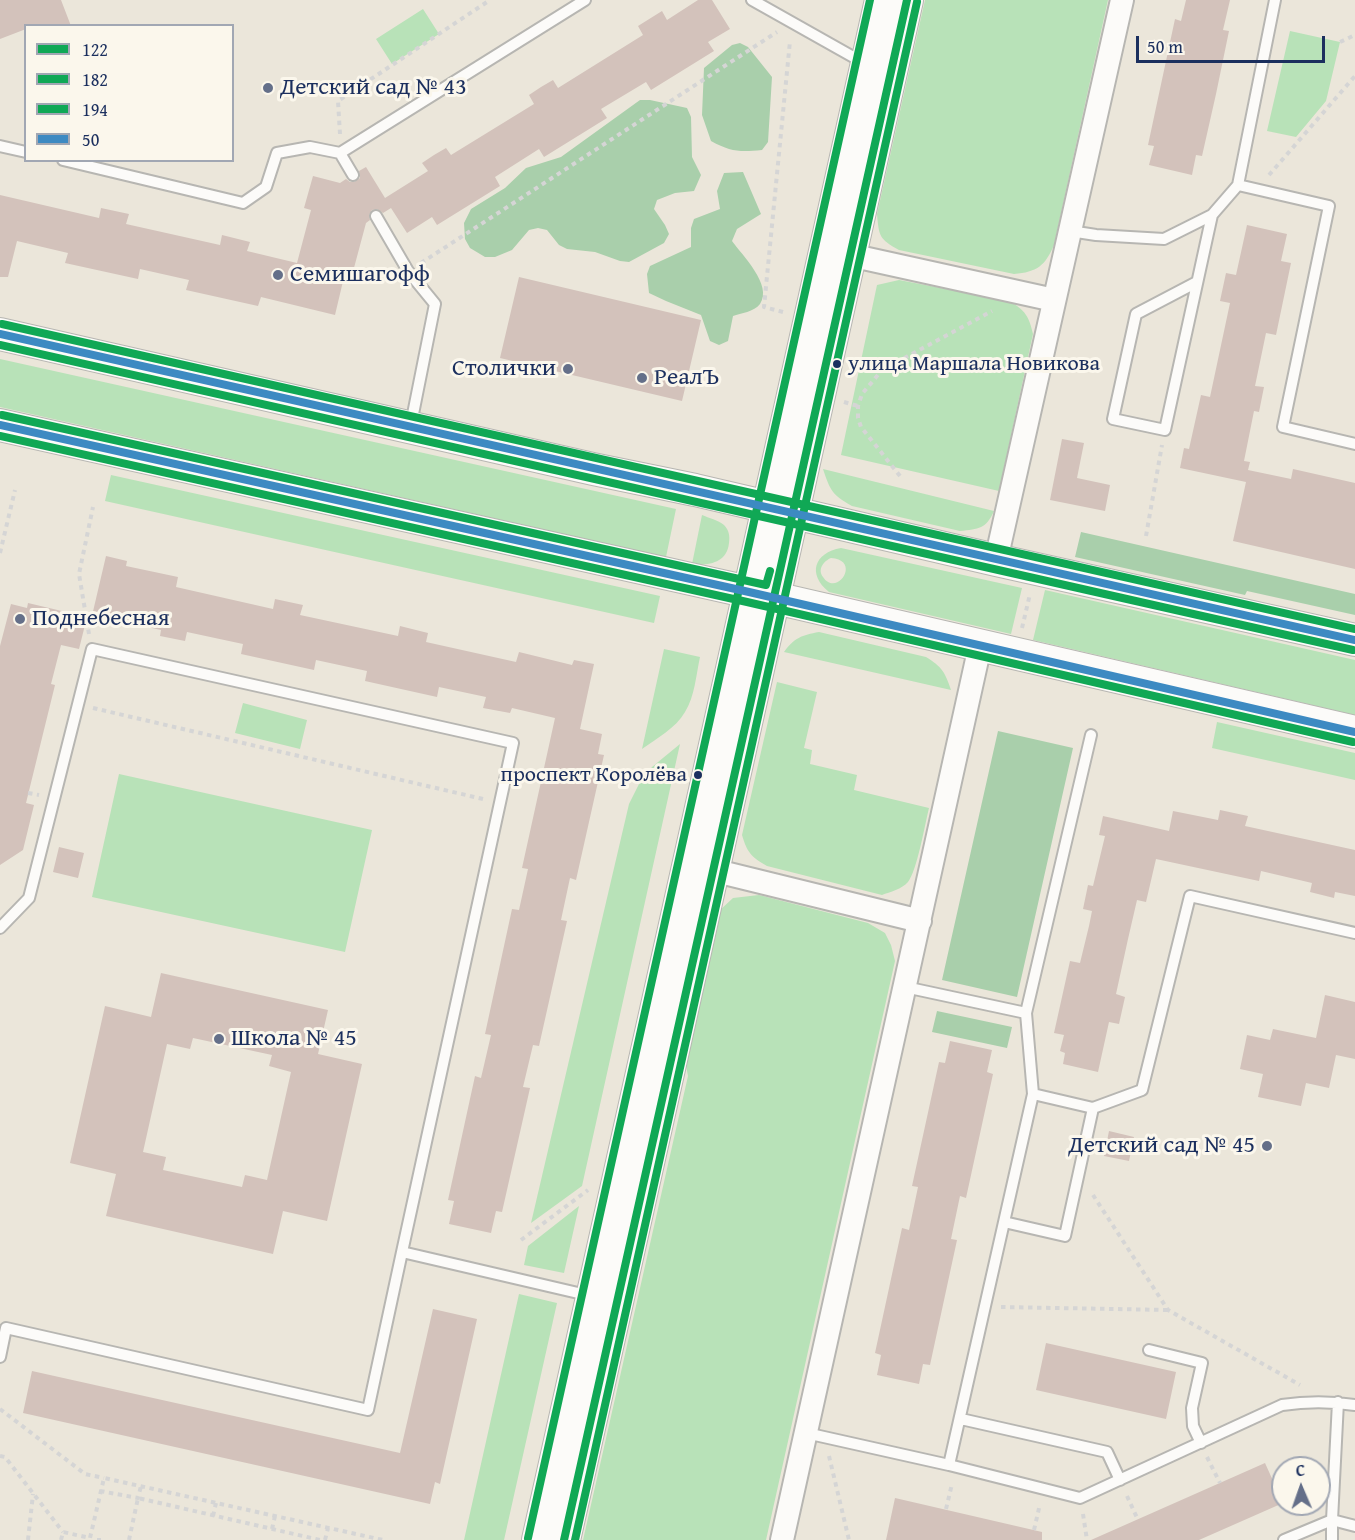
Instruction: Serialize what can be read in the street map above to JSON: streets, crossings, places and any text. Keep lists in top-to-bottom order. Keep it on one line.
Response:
{"places":["Детский сад № 43","Семишагофф","улица Маршала Новикова","Столички","РеалЪ","Поднебесная","проспект Королёва","Школа № 45","Детский сад № 45"],"lines":["transit line 122","transit line 194","transit line 182","transit line 50"],"legend":["122","182","194","50"],"scale_bar":"50 m","north":"top"}
